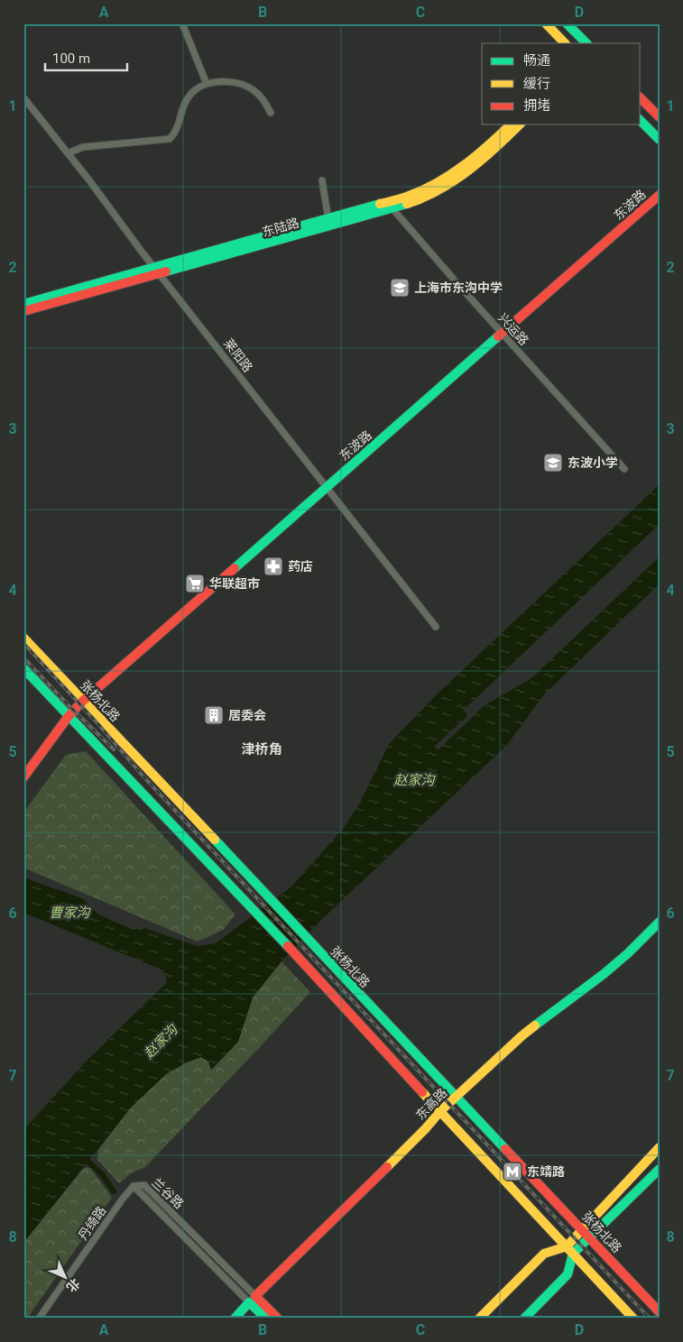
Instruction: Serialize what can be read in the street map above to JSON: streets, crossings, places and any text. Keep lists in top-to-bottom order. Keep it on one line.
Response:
{"streets":{"main road":["东波路","东陆路","张杨北路","东高路","兰谷路"],"street":["兴运路","莱阳路","丹绮路"]},"crossings":[["东波路","兴运路"],["东波路","莱阳路"],["东波路","张杨北路"],["东陆路","兴运路"],["东陆路","莱阳路"],["张杨北路","东高路"],["东高路","兰谷路"],["兰谷路","丹绮路"]],"districts":["津桥角"],"water":["赵家沟","曹家沟"],"places":{"school or university":["上海市东沟中学","东波小学"],"pharmacy":["药店"],"supermarket":["华联超市"],"building":["居委会"],"metro station":["东靖路"]},"legend":["畅通","缓行","拥堵"],"scale_bar":"100 m","north":"bottom right","grid":{"columns":["A","B","C","D"],"rows":["1","2","3","4","5","6","7","8"]}}
